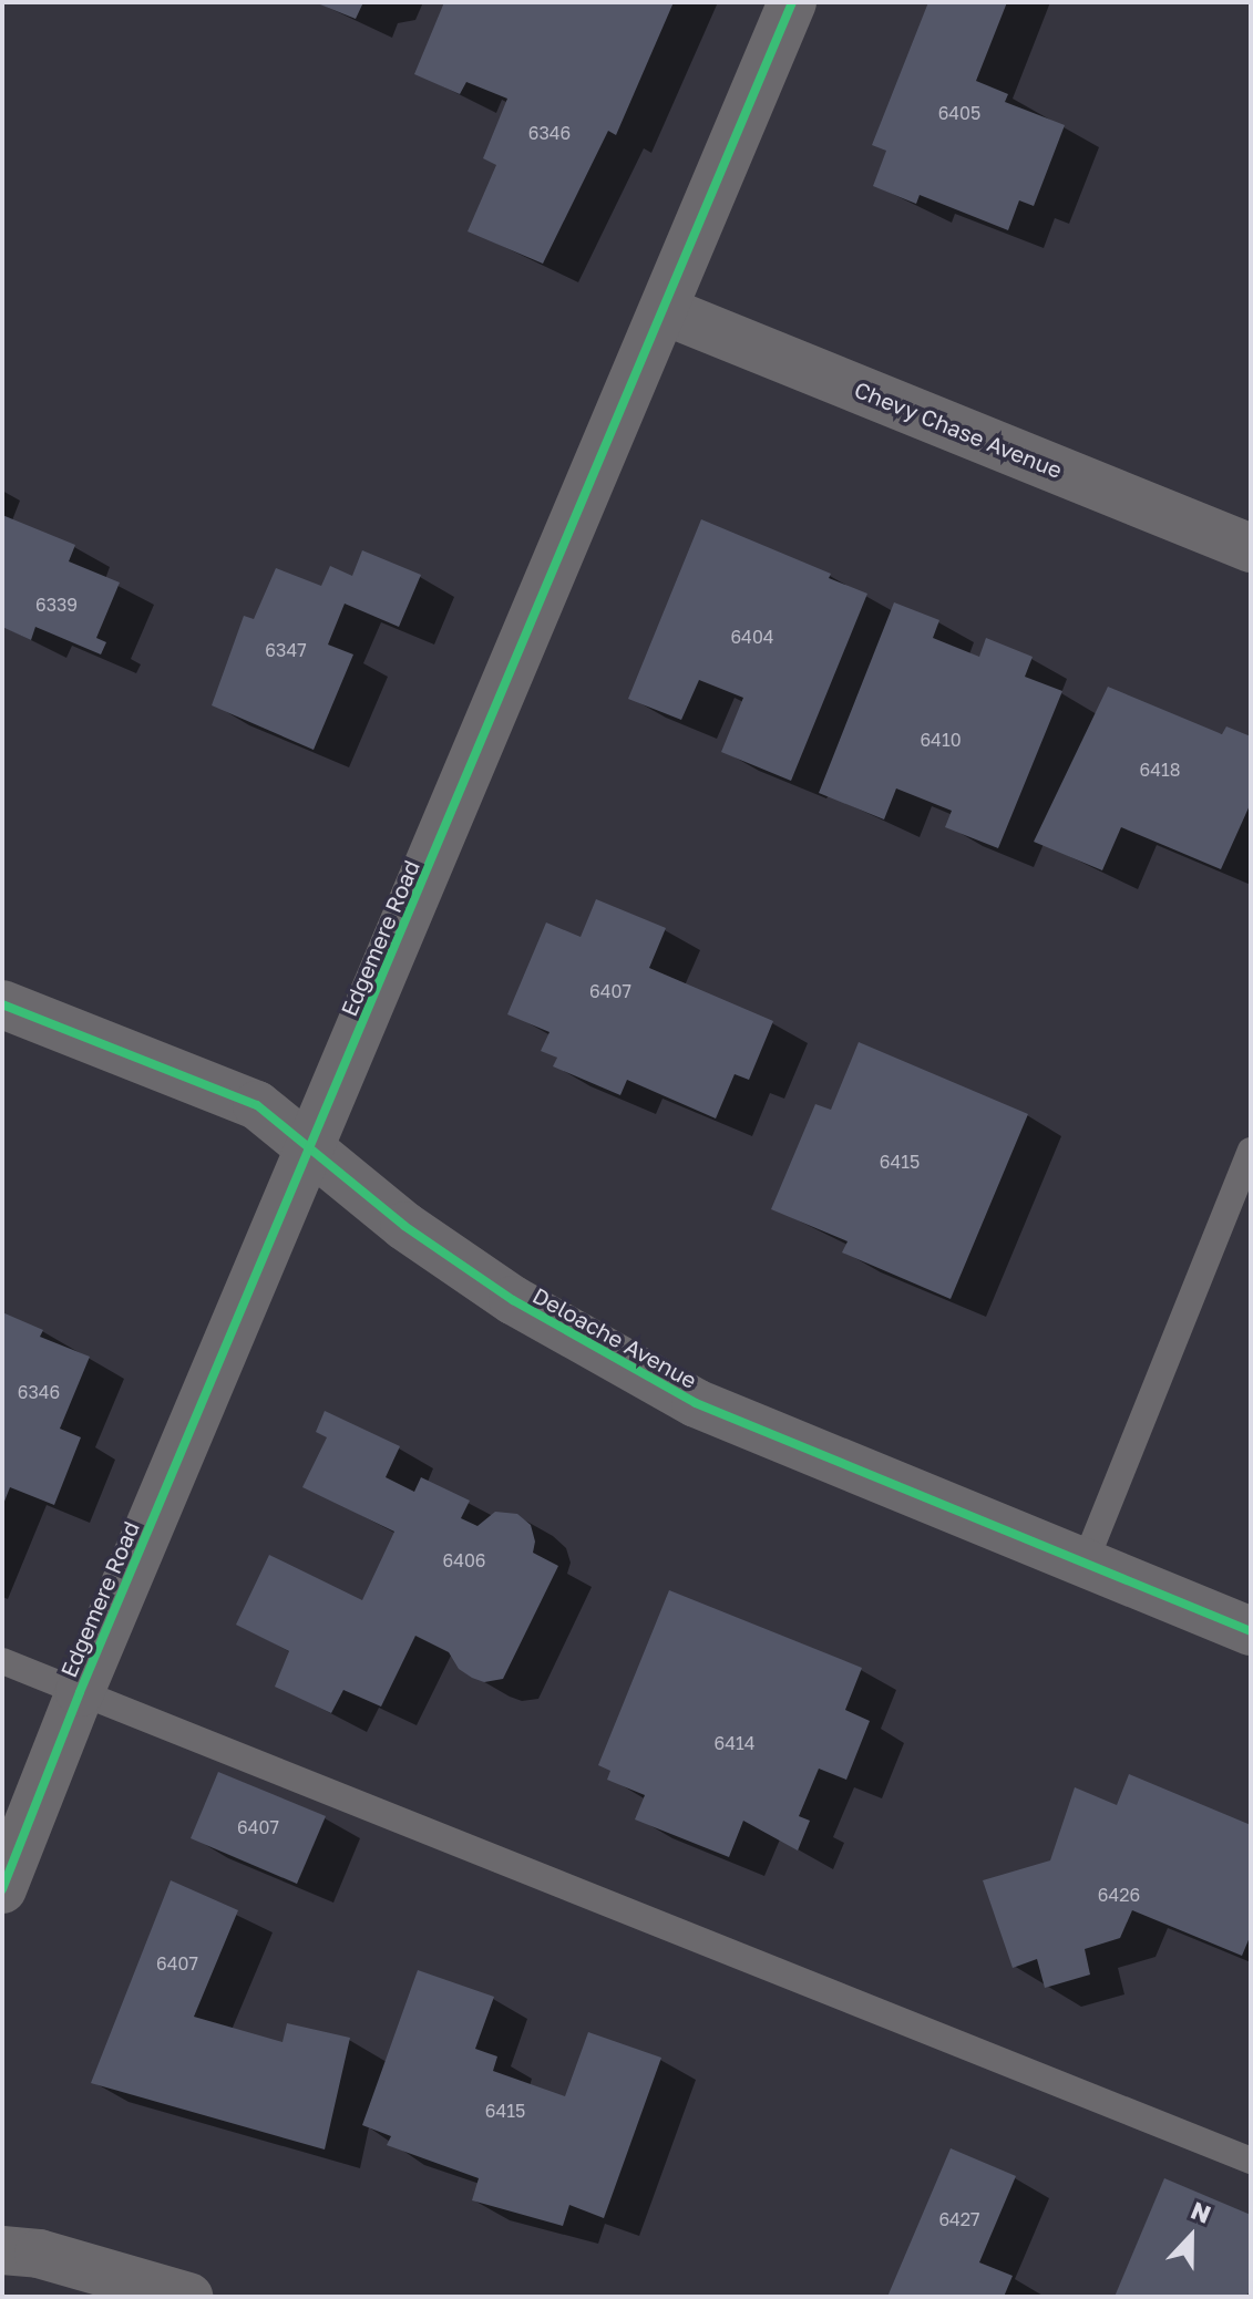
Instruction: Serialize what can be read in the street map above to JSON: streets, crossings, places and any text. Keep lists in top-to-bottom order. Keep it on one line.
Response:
{"streets":{"street":["Chevy Chase Avenue","Edgemere Road","Deloache Avenue"]},"crossings":[["Chevy Chase Avenue","Edgemere Road"],["Edgemere Road","Deloache Avenue"]],"house_numbers":["6405","6346","6339","6404","6347","6410","6418","6407","6415","6346","6406","6414","6407","6426","6407","6415","6427"],"north":"top"}
